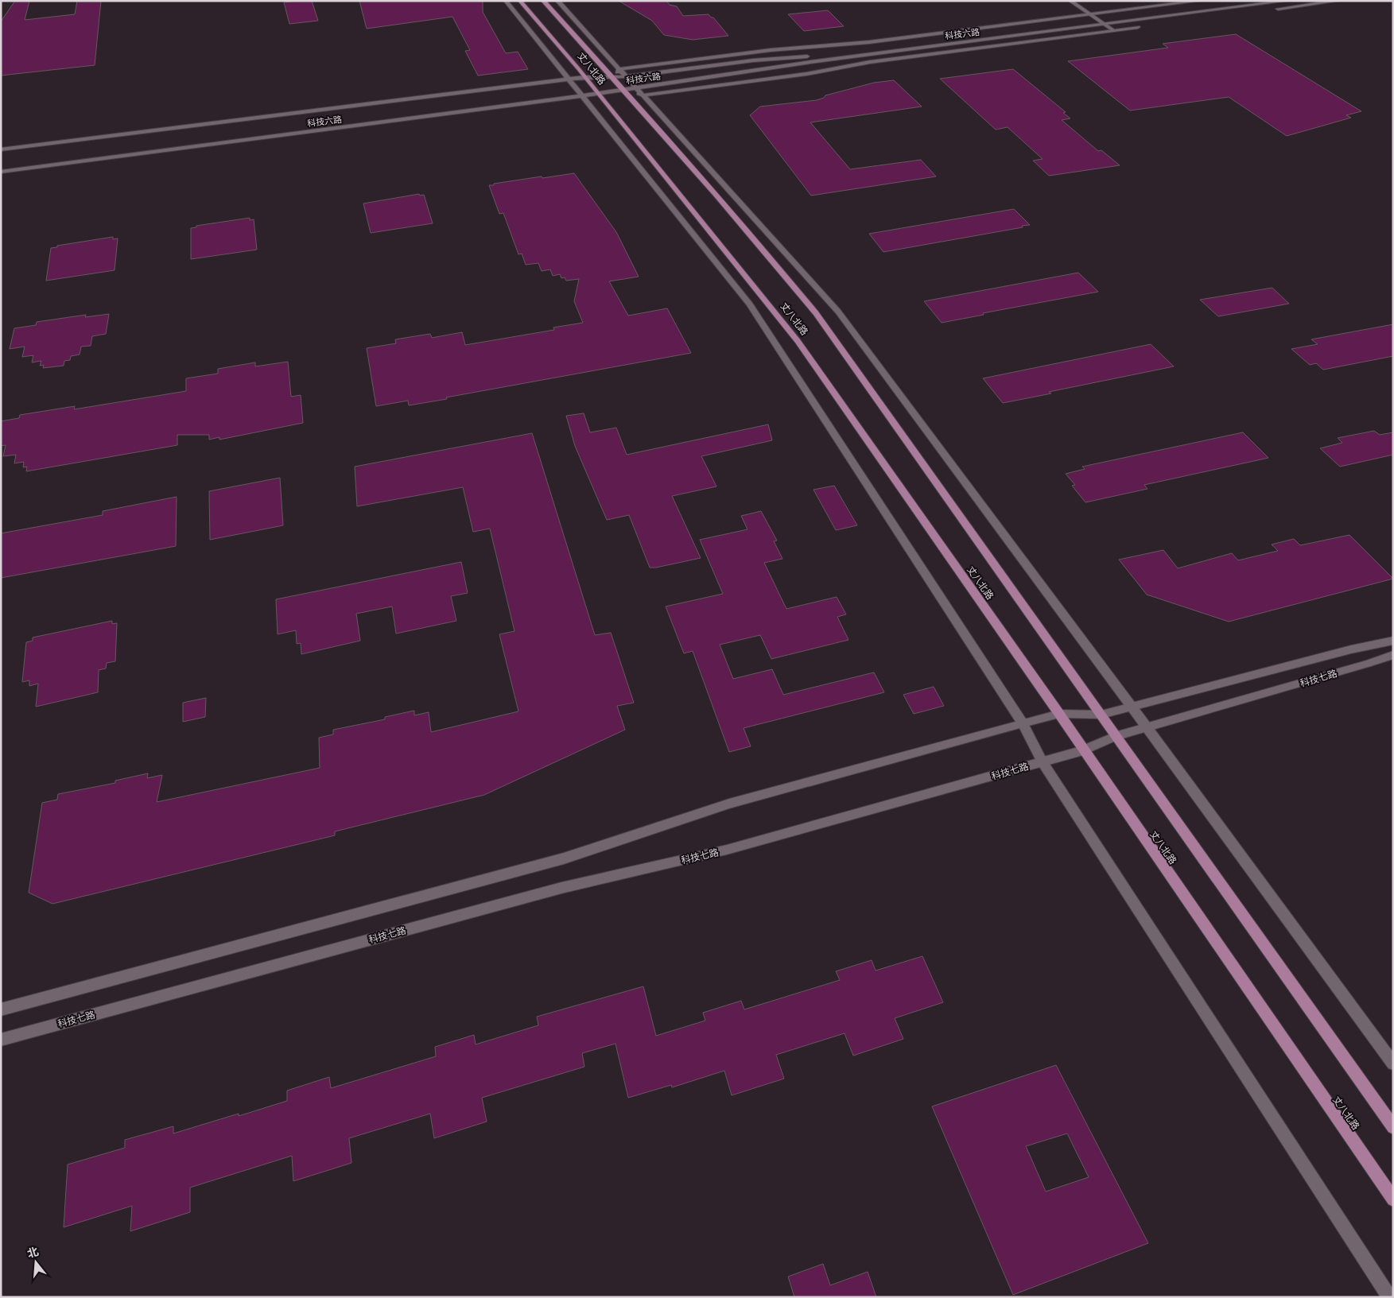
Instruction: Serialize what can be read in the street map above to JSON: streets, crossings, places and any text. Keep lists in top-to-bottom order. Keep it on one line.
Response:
{"streets":{"main road":["科技六路","丈八北路","科技七路"]},"crossings":[["科技六路","丈八北路"],["丈八北路","科技七路"]],"north":"top"}
